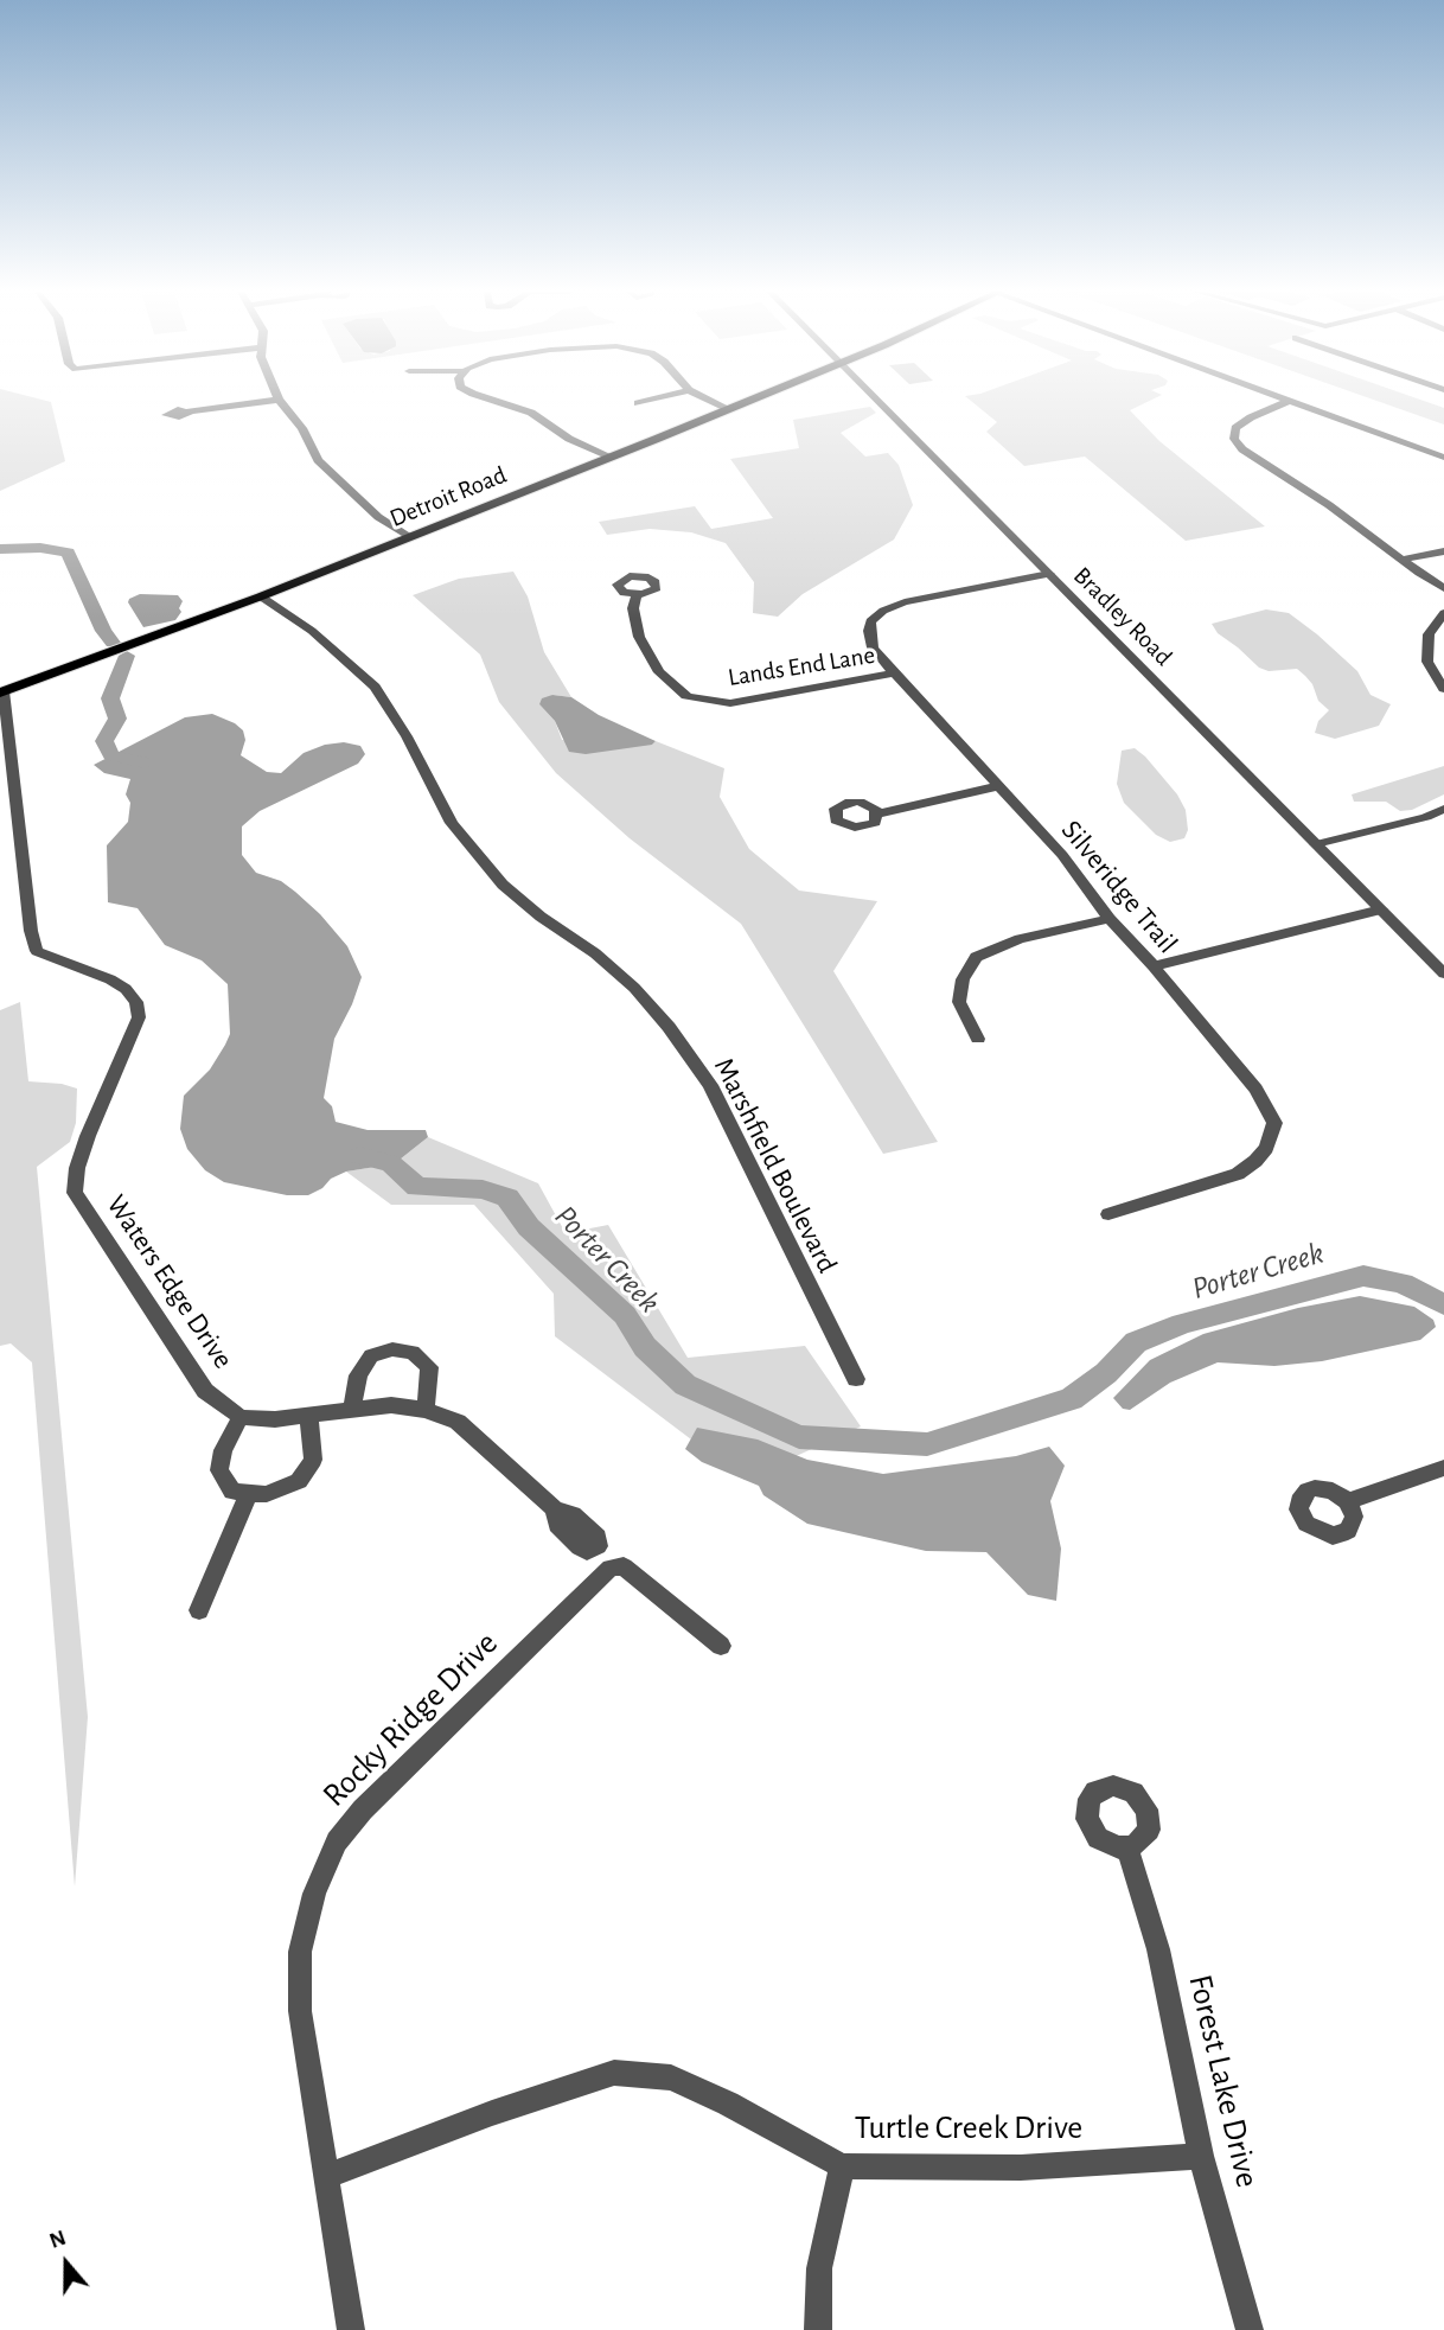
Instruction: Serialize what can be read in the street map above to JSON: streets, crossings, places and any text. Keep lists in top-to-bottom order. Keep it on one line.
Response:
{"streets":{"main road":["Detroit Road"],"street":["Bradley Road","Lands End Lane","Silveridge Trail","Marshfield Boulevard","Waters Edge Drive","Rocky Ridge Drive","Forest Lake Drive","Turtle Creek Drive"]},"crossings":[["Detroit Road","Marshfield Boulevard"],["Detroit Road","Waters Edge Drive"],["Bradley Road","Silveridge Trail"],["Lands End Lane","Silveridge Trail"],["Rocky Ridge Drive","Turtle Creek Drive"],["Forest Lake Drive","Turtle Creek Drive"]],"water":["Porter Creek"],"north":"top"}
